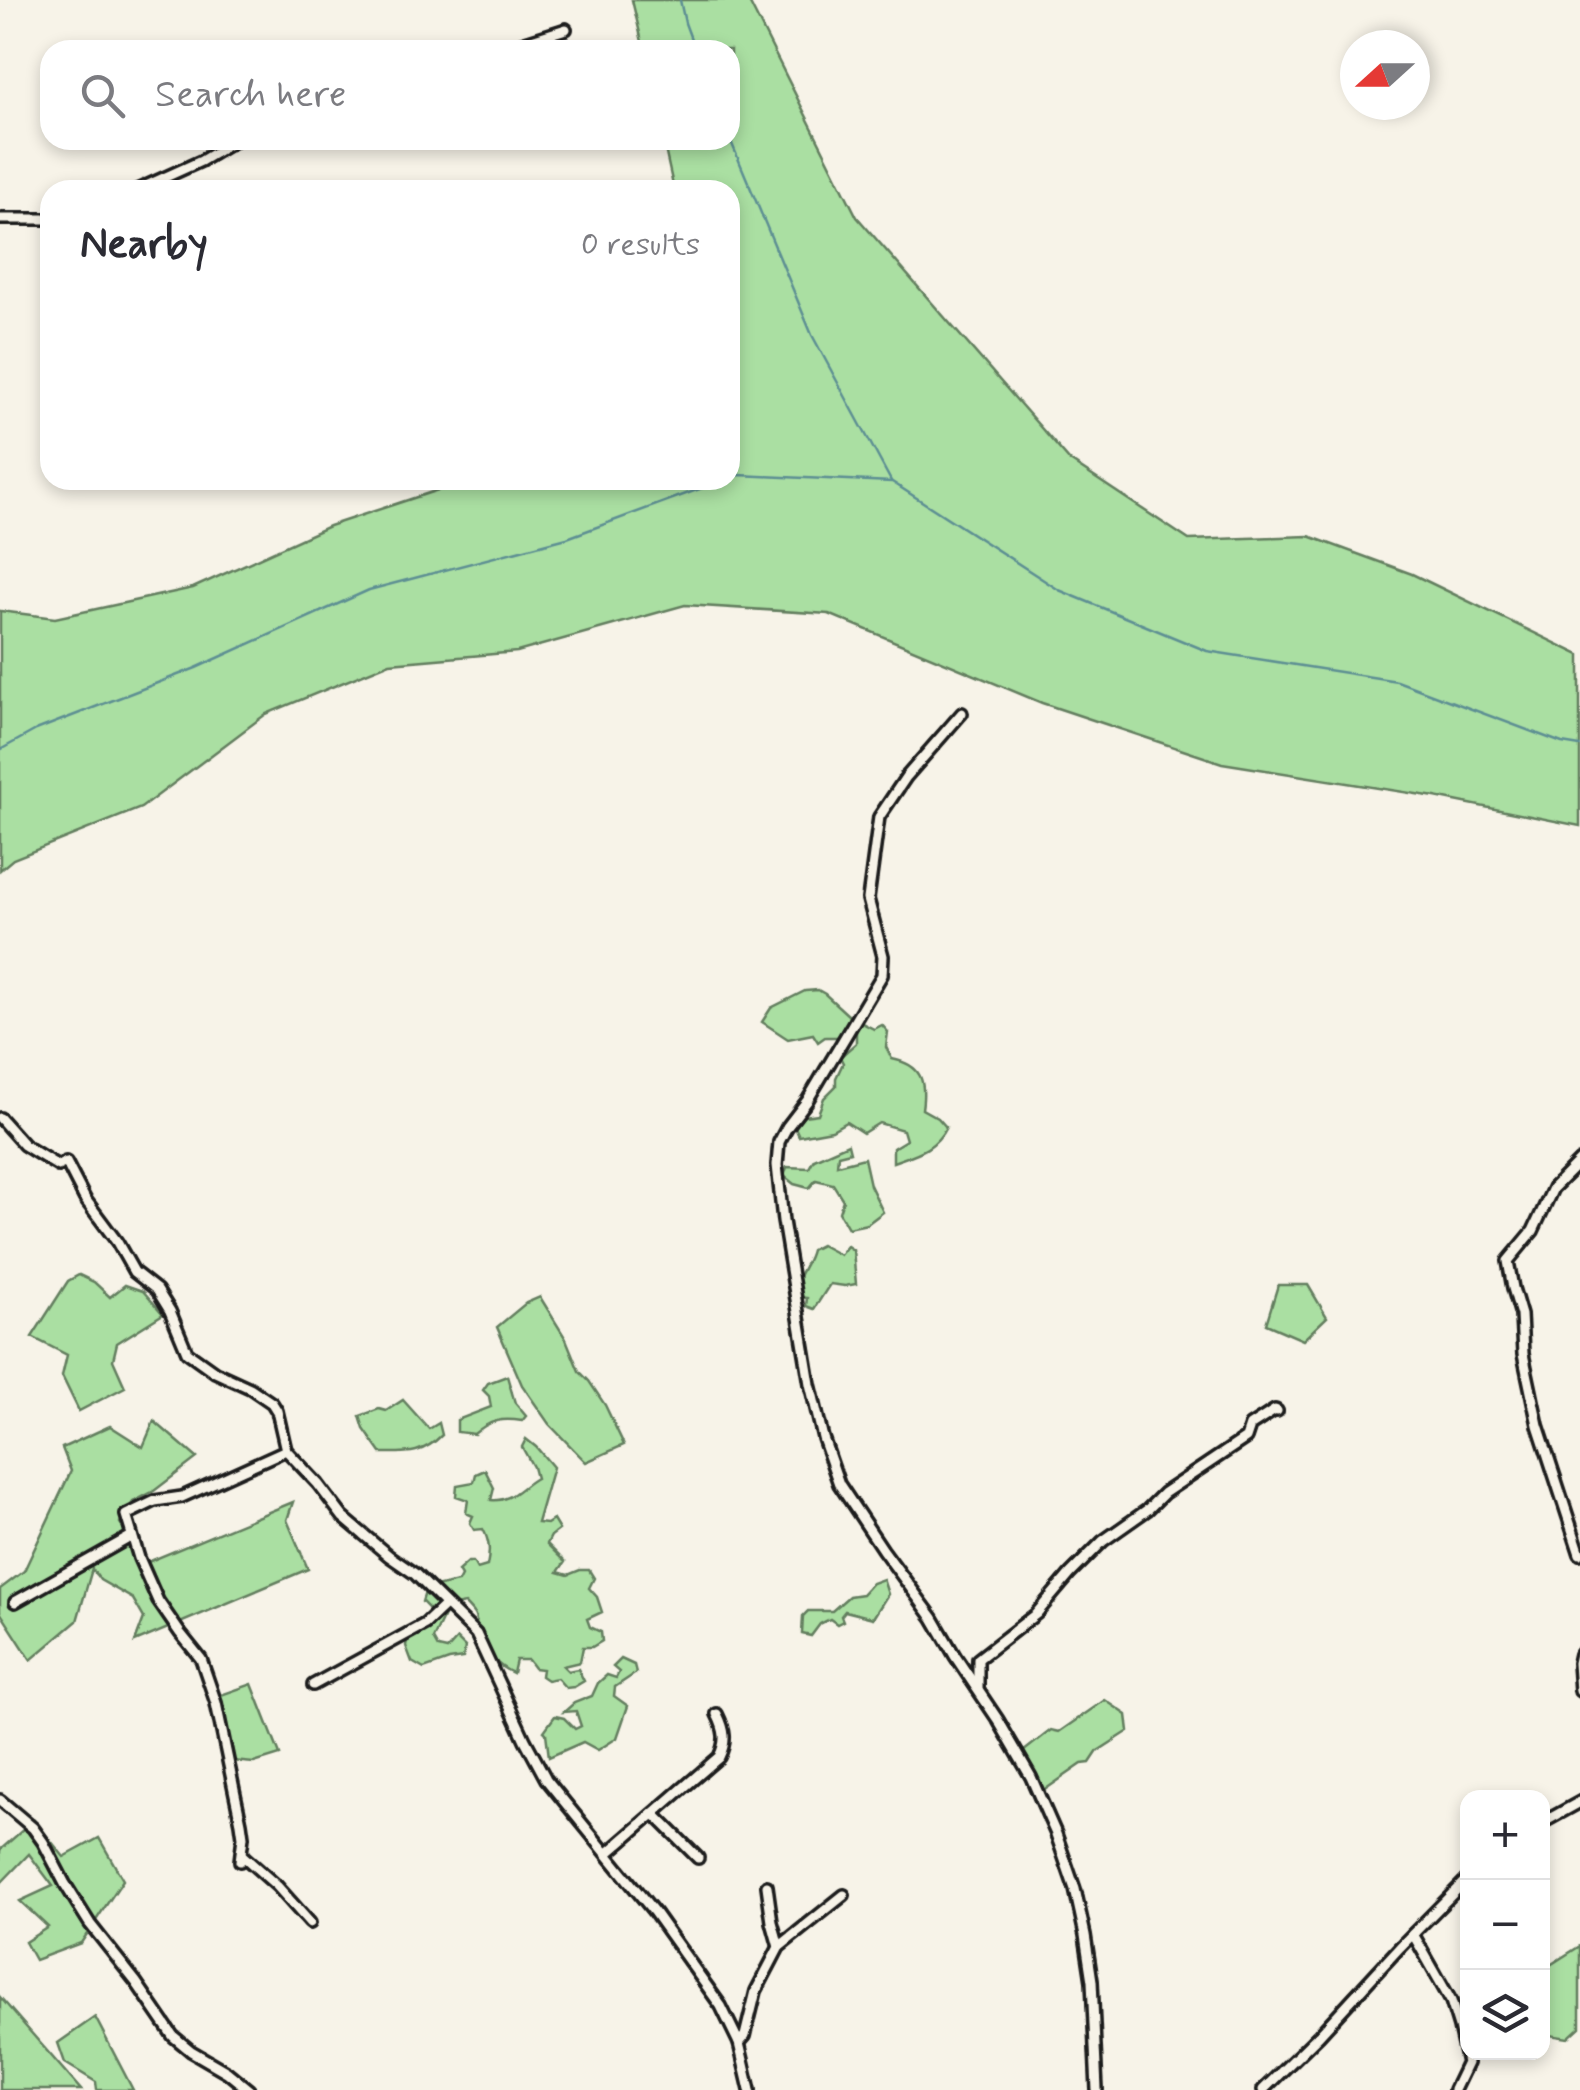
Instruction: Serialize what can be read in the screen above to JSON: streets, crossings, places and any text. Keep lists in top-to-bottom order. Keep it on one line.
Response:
{"north":"left","page":{"search":"Search here","heading":["Nearby","0 results"],"map_buttons":["+","−"]}}
